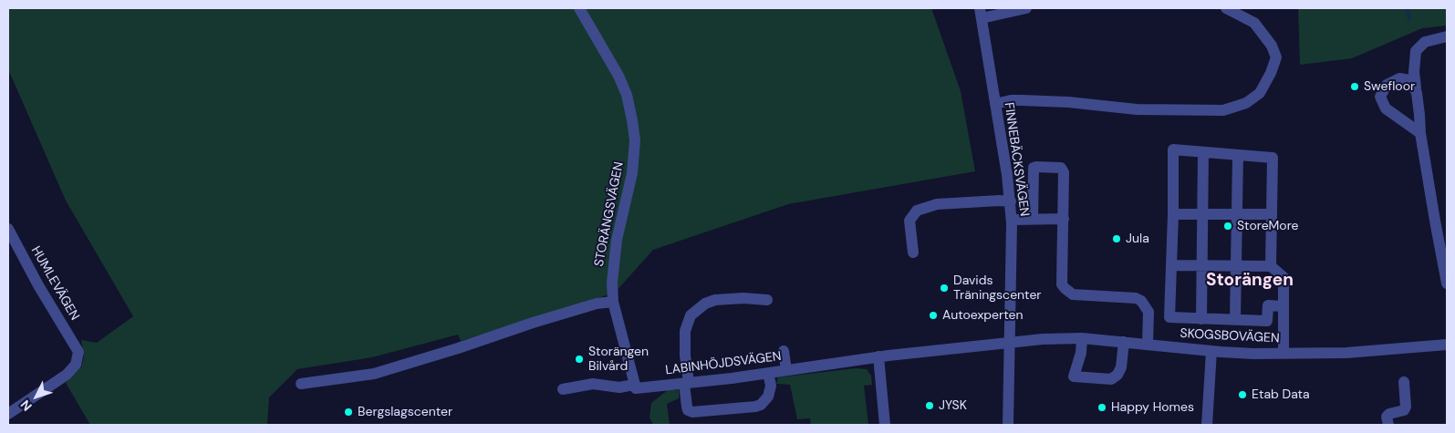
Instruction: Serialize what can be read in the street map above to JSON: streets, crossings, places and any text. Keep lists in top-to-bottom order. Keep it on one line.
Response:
{"streets":{"street":["FINNEBÄCKSVÄGEN","STORÄNGSVÄGEN","HUMLEVÄGEN","SKOGSBOVÄGEN","LABINHÖJDSVÄGEN"]},"crossings":[["FINNEBÄCKSVÄGEN","SKOGSBOVÄGEN"],["FINNEBÄCKSVÄGEN","LABINHÖJDSVÄGEN"],["SKOGSBOVÄGEN","LABINHÖJDSVÄGEN"]],"districts":["Storängen"],"places":["Swefloor","StoreMore","Jula","Davids Träningscenter","Autoexperten","Storängen Bilvård","Etab Data","JYSK","Happy Homes","Bergslagscenter"],"north":"bottom left"}
